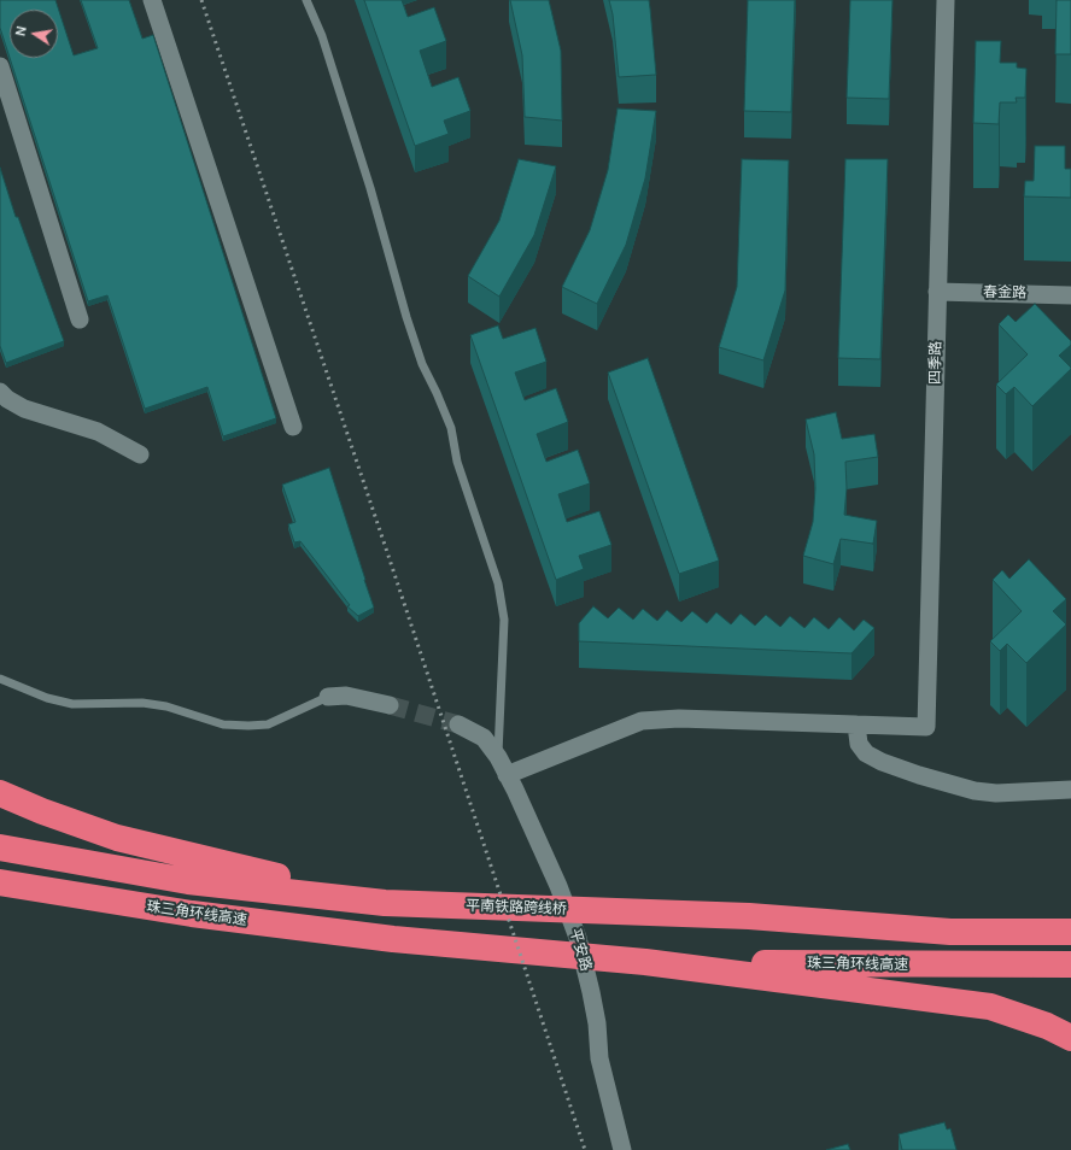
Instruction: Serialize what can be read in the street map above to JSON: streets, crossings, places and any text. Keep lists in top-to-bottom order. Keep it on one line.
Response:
{"streets":{"highway":["平南铁路跨线桥","珠三角环线高速"],"street":["春金路","四季路","平安路"]},"crossings":[["春金路","四季路"]],"north":"left"}
